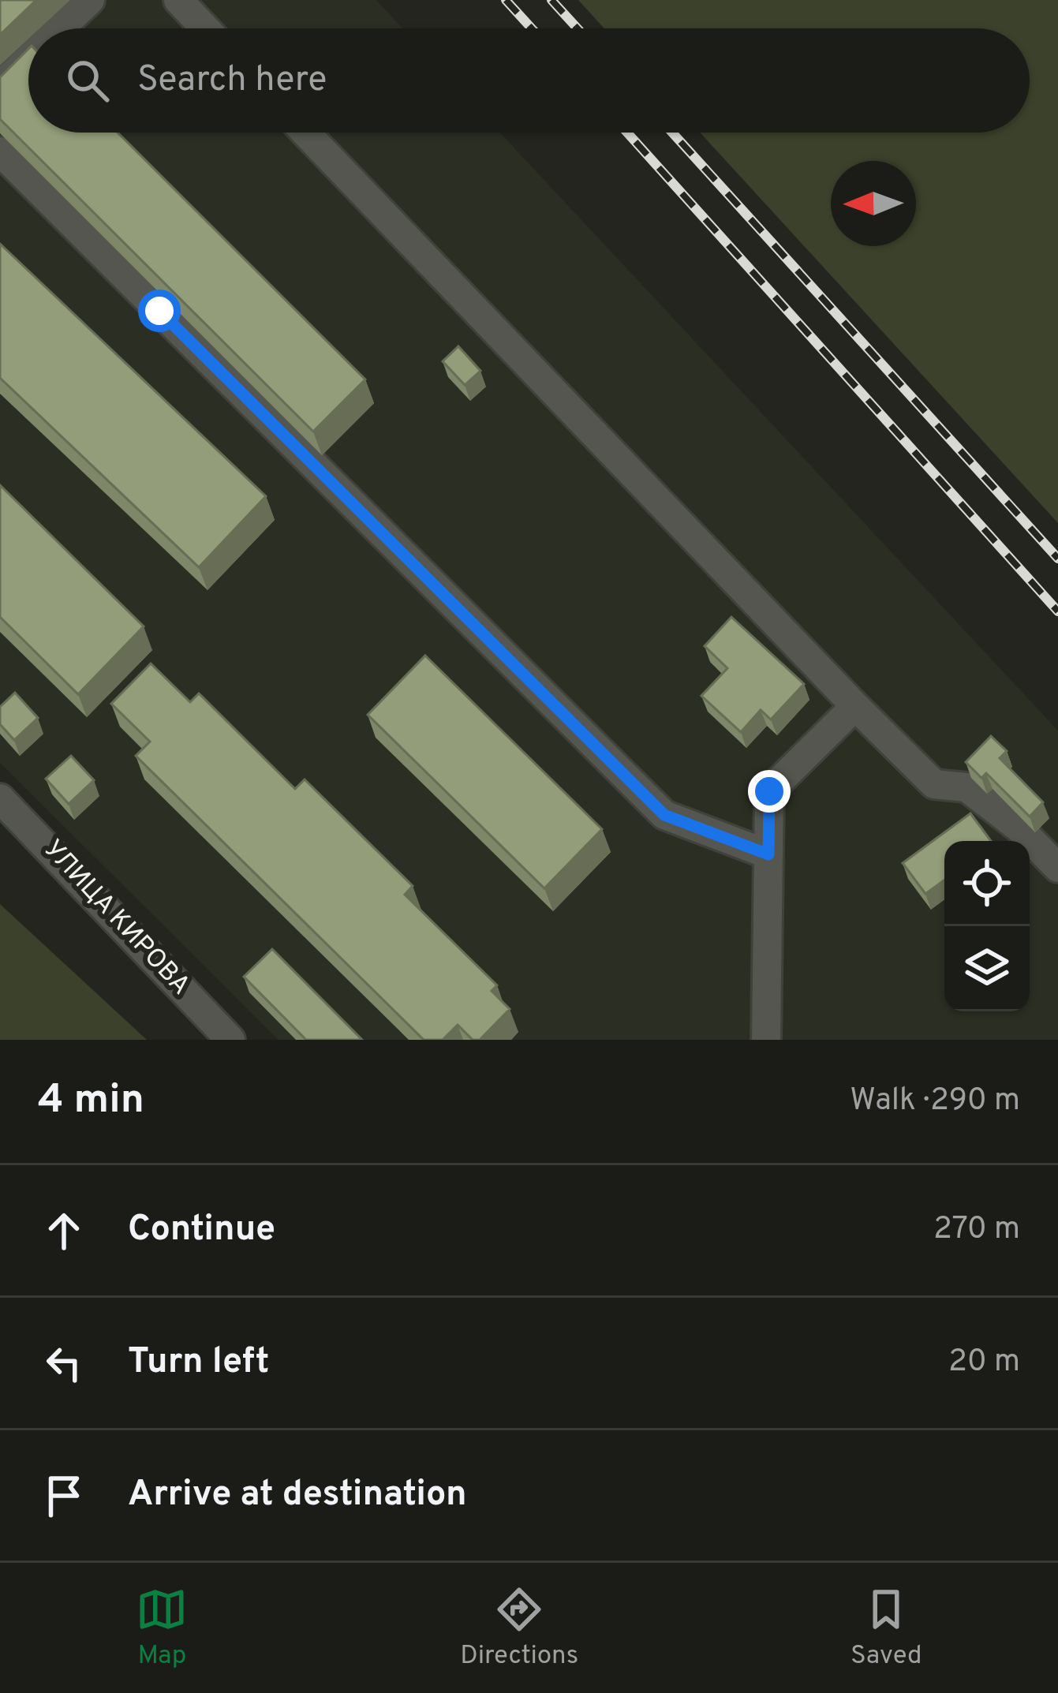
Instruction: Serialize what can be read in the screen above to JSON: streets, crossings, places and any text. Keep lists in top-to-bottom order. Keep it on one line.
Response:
{"streets":{"street":["УЛИЦА КИРОВА"]},"north":"left","page":{"search":"Search here","heading":["4 min","Walk · 290 m"],"list":[["Continue","270 m"],["Turn left","20 m"],"Arrive at destination"],"nav":["Map","Directions","Saved"]}}
